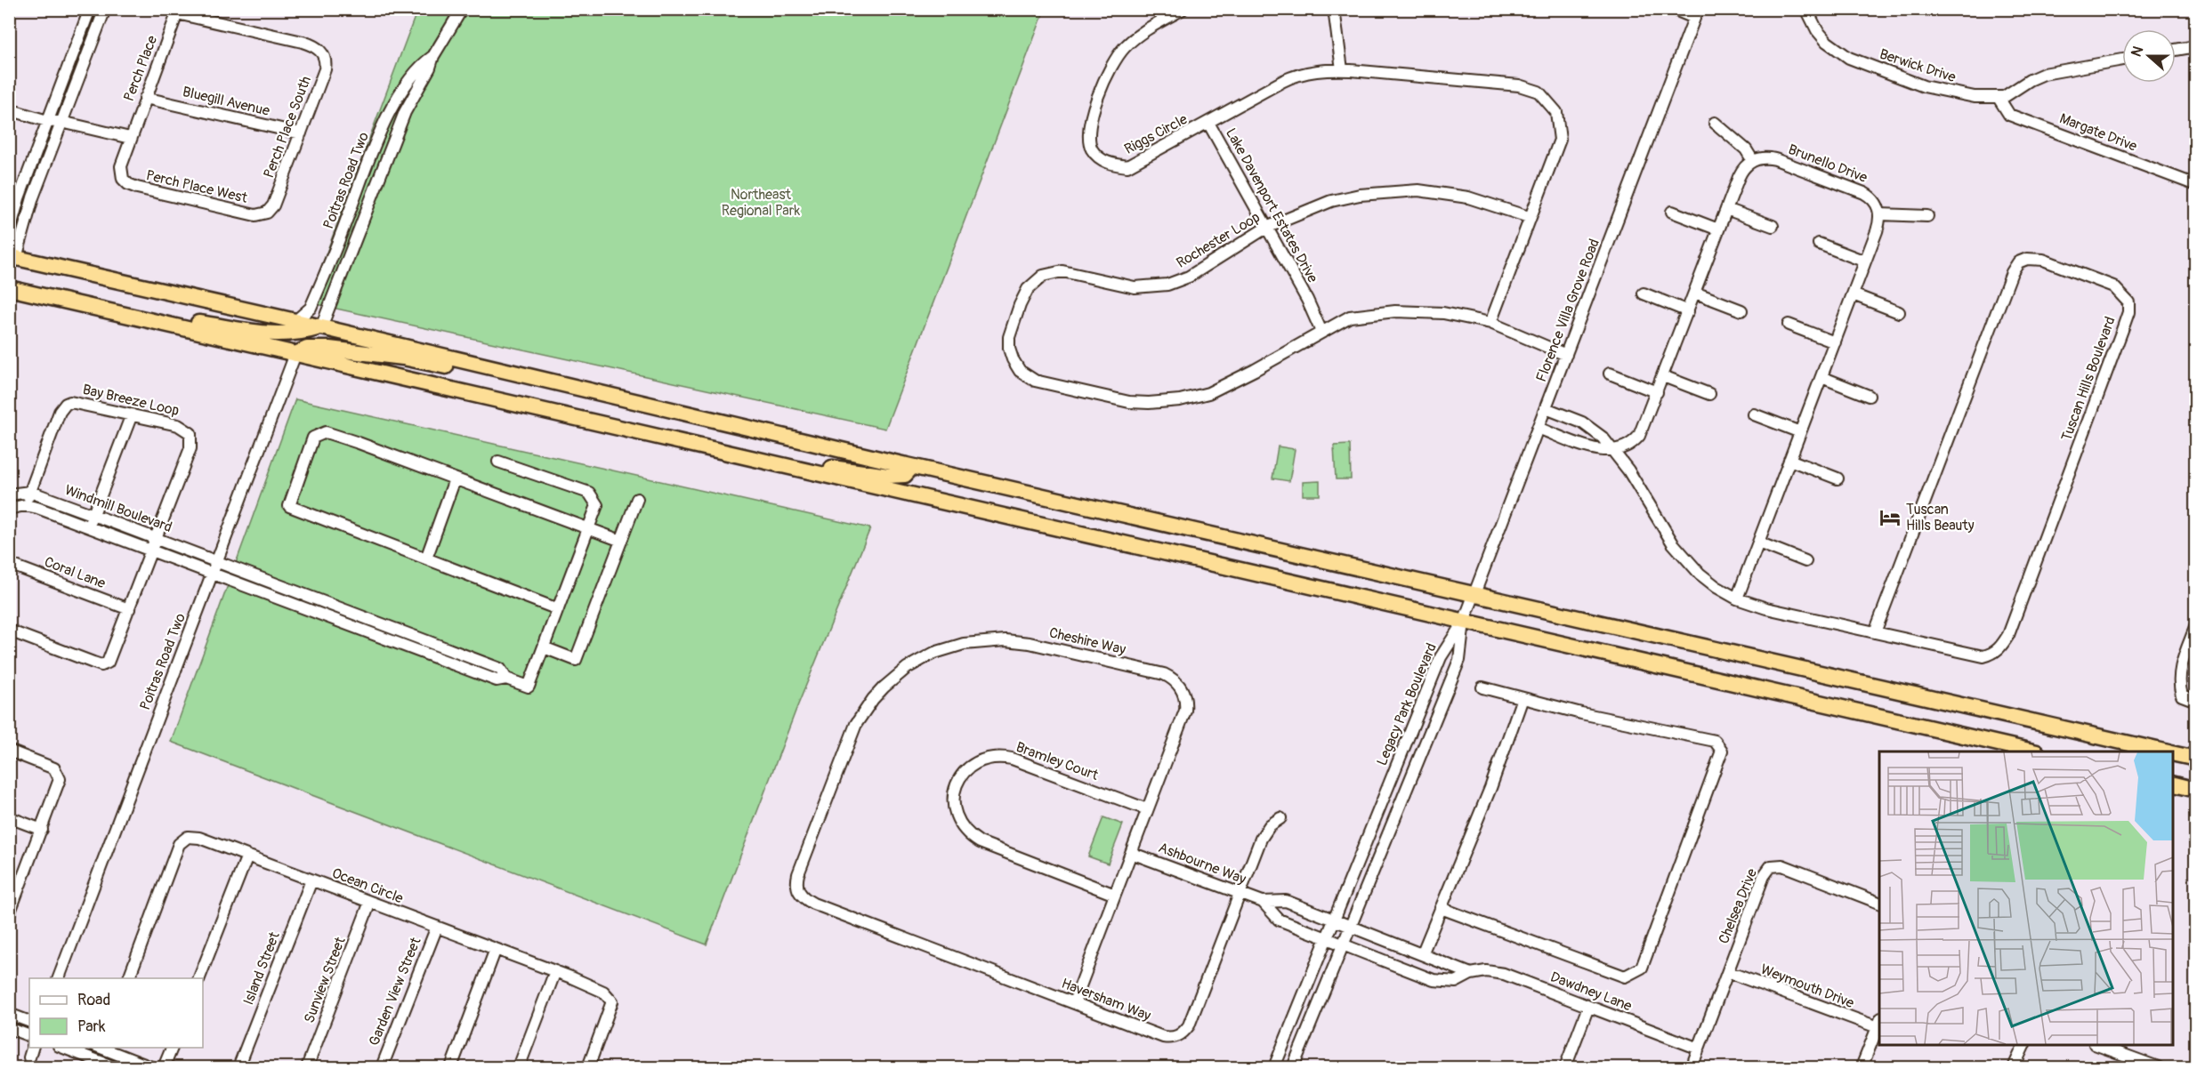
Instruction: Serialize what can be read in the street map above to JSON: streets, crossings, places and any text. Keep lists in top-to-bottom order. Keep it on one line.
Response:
{"streets":{"street":["Berwick Drive","Perch Place","Bluegill Avenue","Perch Place South","Margate Drive","Riggs Circle","Brunello Drive","Poitras Road Two","Perch Place West","Lake Davenport Estates Drive","Rochester Loop","Florence Villa Grove Road","Tuscan Hills Boulevard","Bay Breeze Loop","Windmill Boulevard","Coral Lane","Cheshire Way","Legacy Park Boulevard","Bramley Court","Ashbourne Way","Ocean Circle","Chelsea Drive","Island Street","Sunview Street","Weymouth Drive","Garden View Street","Dawdney Lane","Haversham Way"]},"crossings":[["Berwick Drive","Margate Drive"],["Perch Place","Bluegill Avenue"],["Perch Place","Perch Place South"],["Perch Place","Perch Place West"],["Bluegill Avenue","Perch Place South"],["Perch Place South","Perch Place West"],["Riggs Circle","Lake Davenport Estates Drive"],["Riggs Circle","Rochester Loop"],["Poitras Road Two","Windmill Boulevard"],["Lake Davenport Estates Drive","Rochester Loop"],["Florence Villa Grove Road","Legacy Park Boulevard"],["Bay Breeze Loop","Windmill Boulevard"],["Bay Breeze Loop","Coral Lane"],["Cheshire Way","Bramley Court"],["Cheshire Way","Ashbourne Way"],["Cheshire Way","Haversham Way"],["Legacy Park Boulevard","Ashbourne Way"],["Legacy Park Boulevard","Dawdney Lane"],["Ashbourne Way","Dawdney Lane"],["Ashbourne Way","Haversham Way"],["Ocean Circle","Island Street"],["Ocean Circle","Sunview Street"],["Ocean Circle","Garden View Street"],["Chelsea Drive","Weymouth Drive"],["Chelsea Drive","Dawdney Lane"]],"parks":["Northeast Regional Park"],"places":{"hotel":["Tuscan Hills Beauty"]},"legend":["Road","Park"],"north":"left"}
